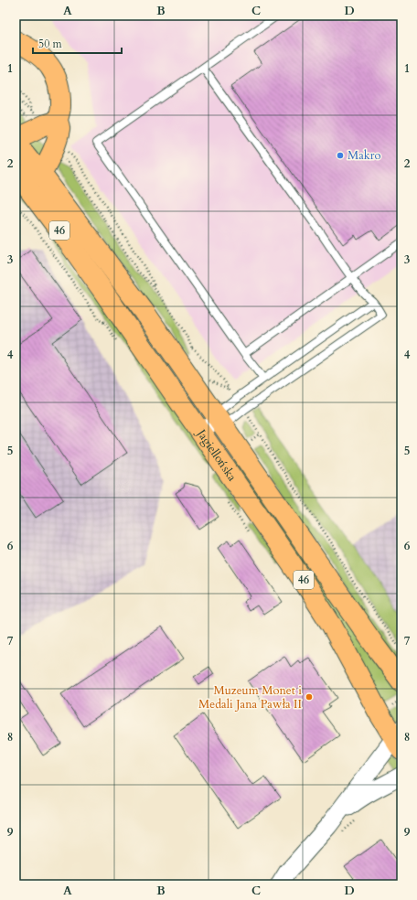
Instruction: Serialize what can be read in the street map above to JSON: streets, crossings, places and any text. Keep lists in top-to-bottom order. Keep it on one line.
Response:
{"streets":{"main road":["46","Jagiellońska"]},"places":["Makro","Muzeum Monet i Medali Jana Pawła II"],"scale_bar":"50 m","grid":{"columns":["A","B","C","D"],"rows":["1","2","3","4","5","6","7","8","9"]}}
